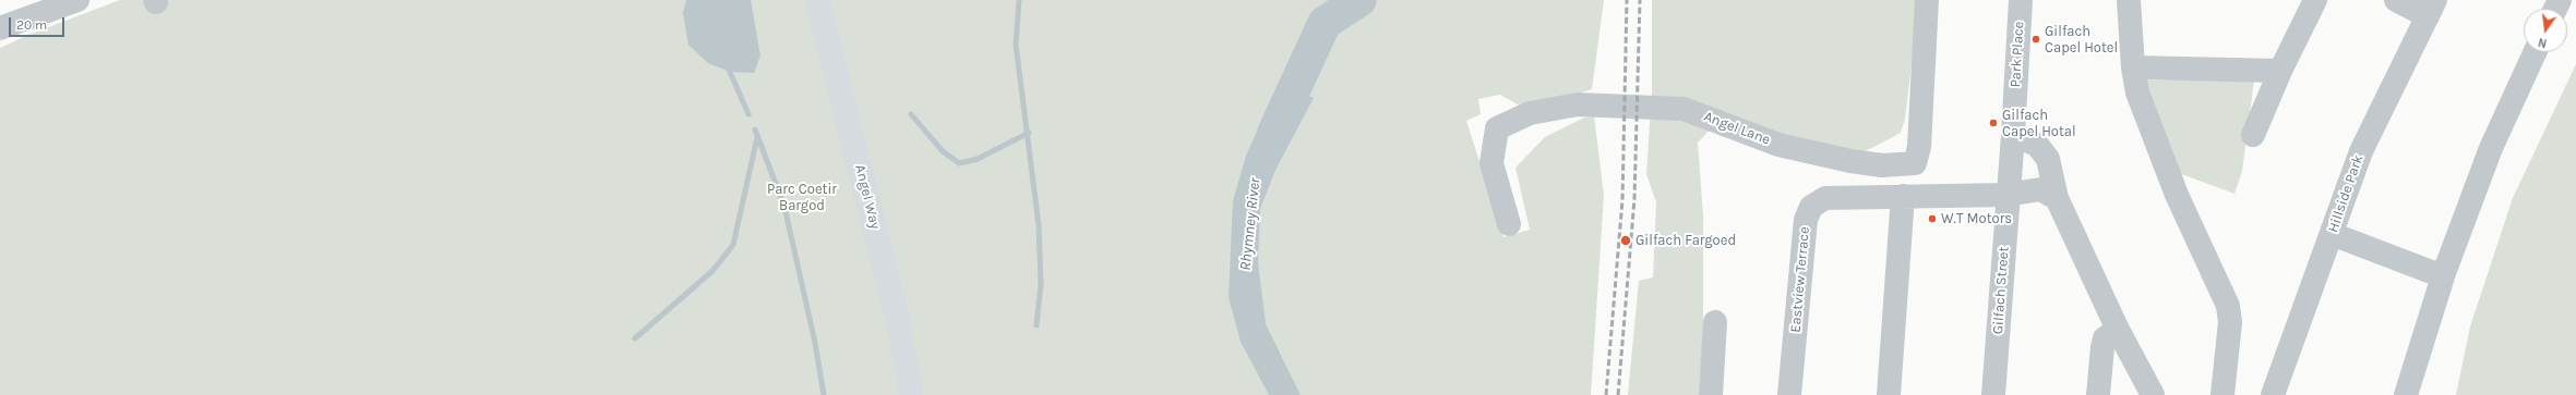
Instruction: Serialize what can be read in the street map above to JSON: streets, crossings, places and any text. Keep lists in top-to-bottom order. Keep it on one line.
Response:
{"streets":{"main road":["Angel Way"],"street":["Park Place","Angel Lane","Hillside Park","Eastview Terrace","Gilfach Street"]},"crossings":[["Park Place","Gilfach Street"],["Eastview Terrace","Gilfach Street"]],"water":["Rhymney River"],"parks":["Parc Coetir Bargod"],"places":["Gilfach Capel Hotel","Gilfach Capel Hotal","W.T Motors","Gilfach Fargoed"],"scale_bar":"20 m","north":"bottom"}
